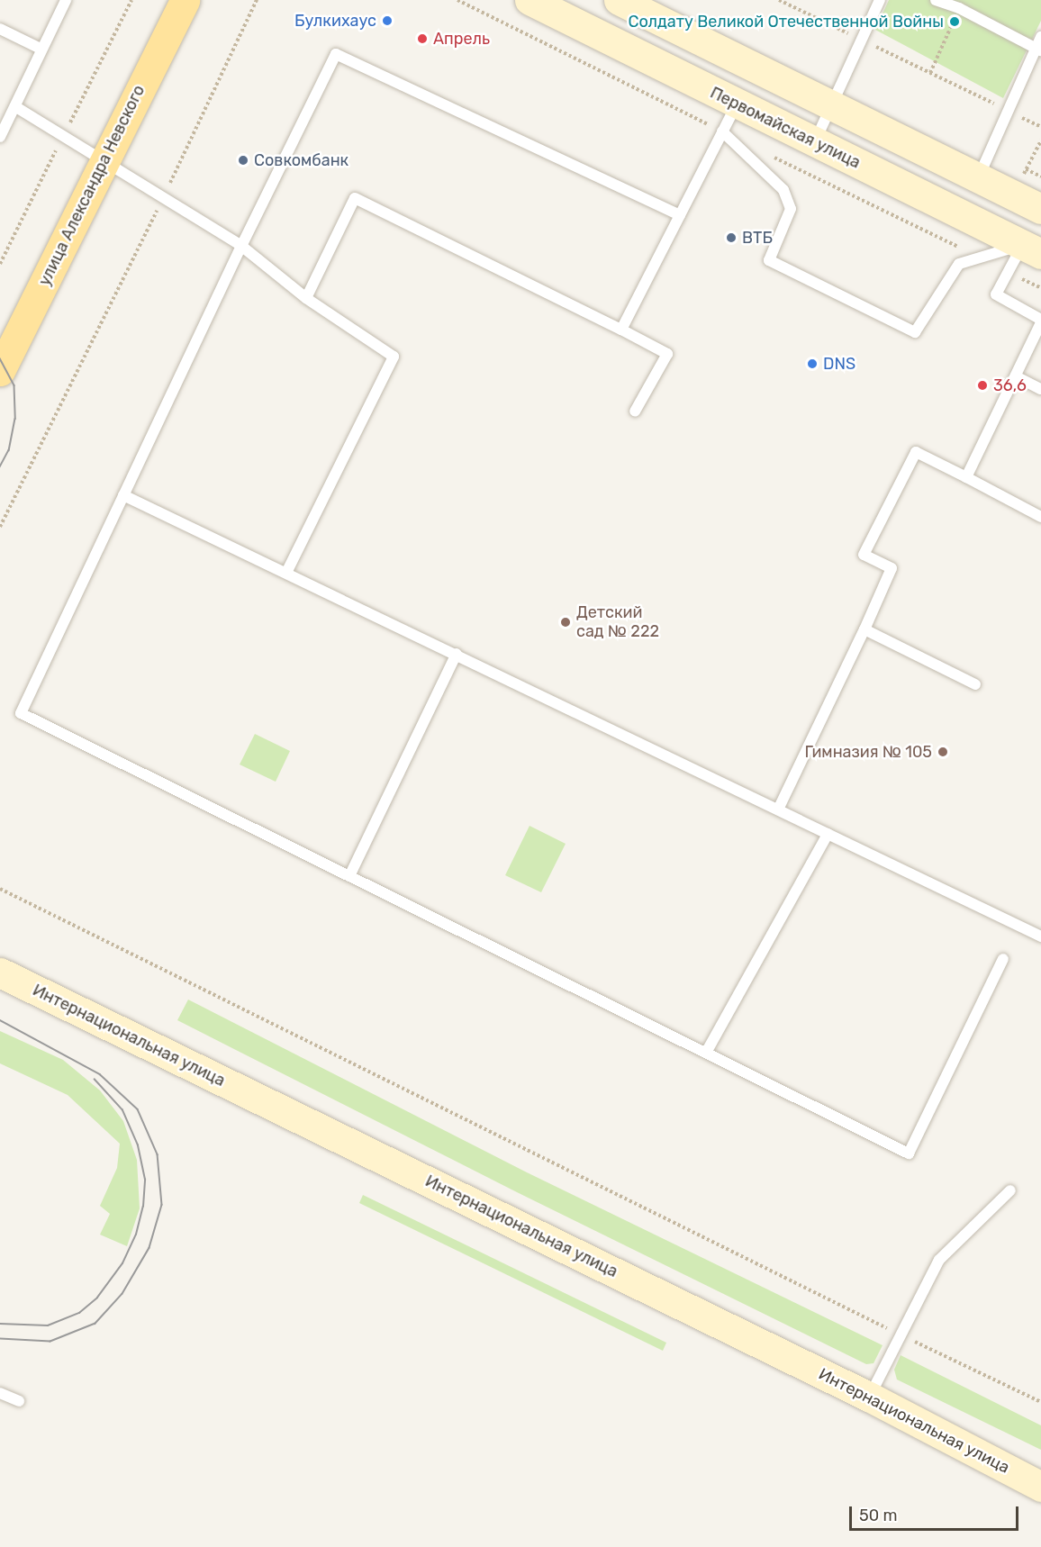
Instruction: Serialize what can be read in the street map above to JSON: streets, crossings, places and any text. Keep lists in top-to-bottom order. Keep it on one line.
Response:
{"streets":{"main road":["Первомайская улица","улица Александра Невского","Интернациональная улица"]},"places":["Булкихаус","Солдату Великой Отечественной Войны","Апрель","Совкомбанк","ВТБ","DNS","36,6","Детский сад № 222","Гимназия № 105"],"scale_bar":"50 m"}
